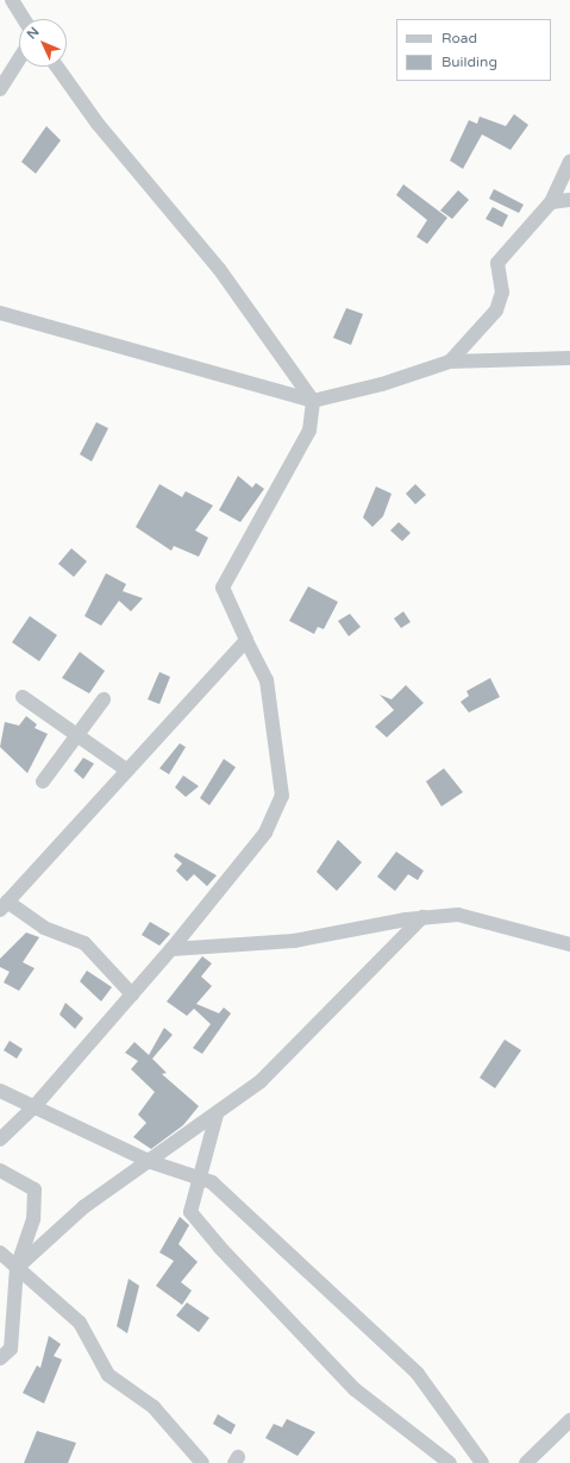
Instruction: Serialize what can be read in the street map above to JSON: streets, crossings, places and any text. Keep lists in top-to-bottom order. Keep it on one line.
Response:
{"legend":["Road","Building"],"north":"top left"}
